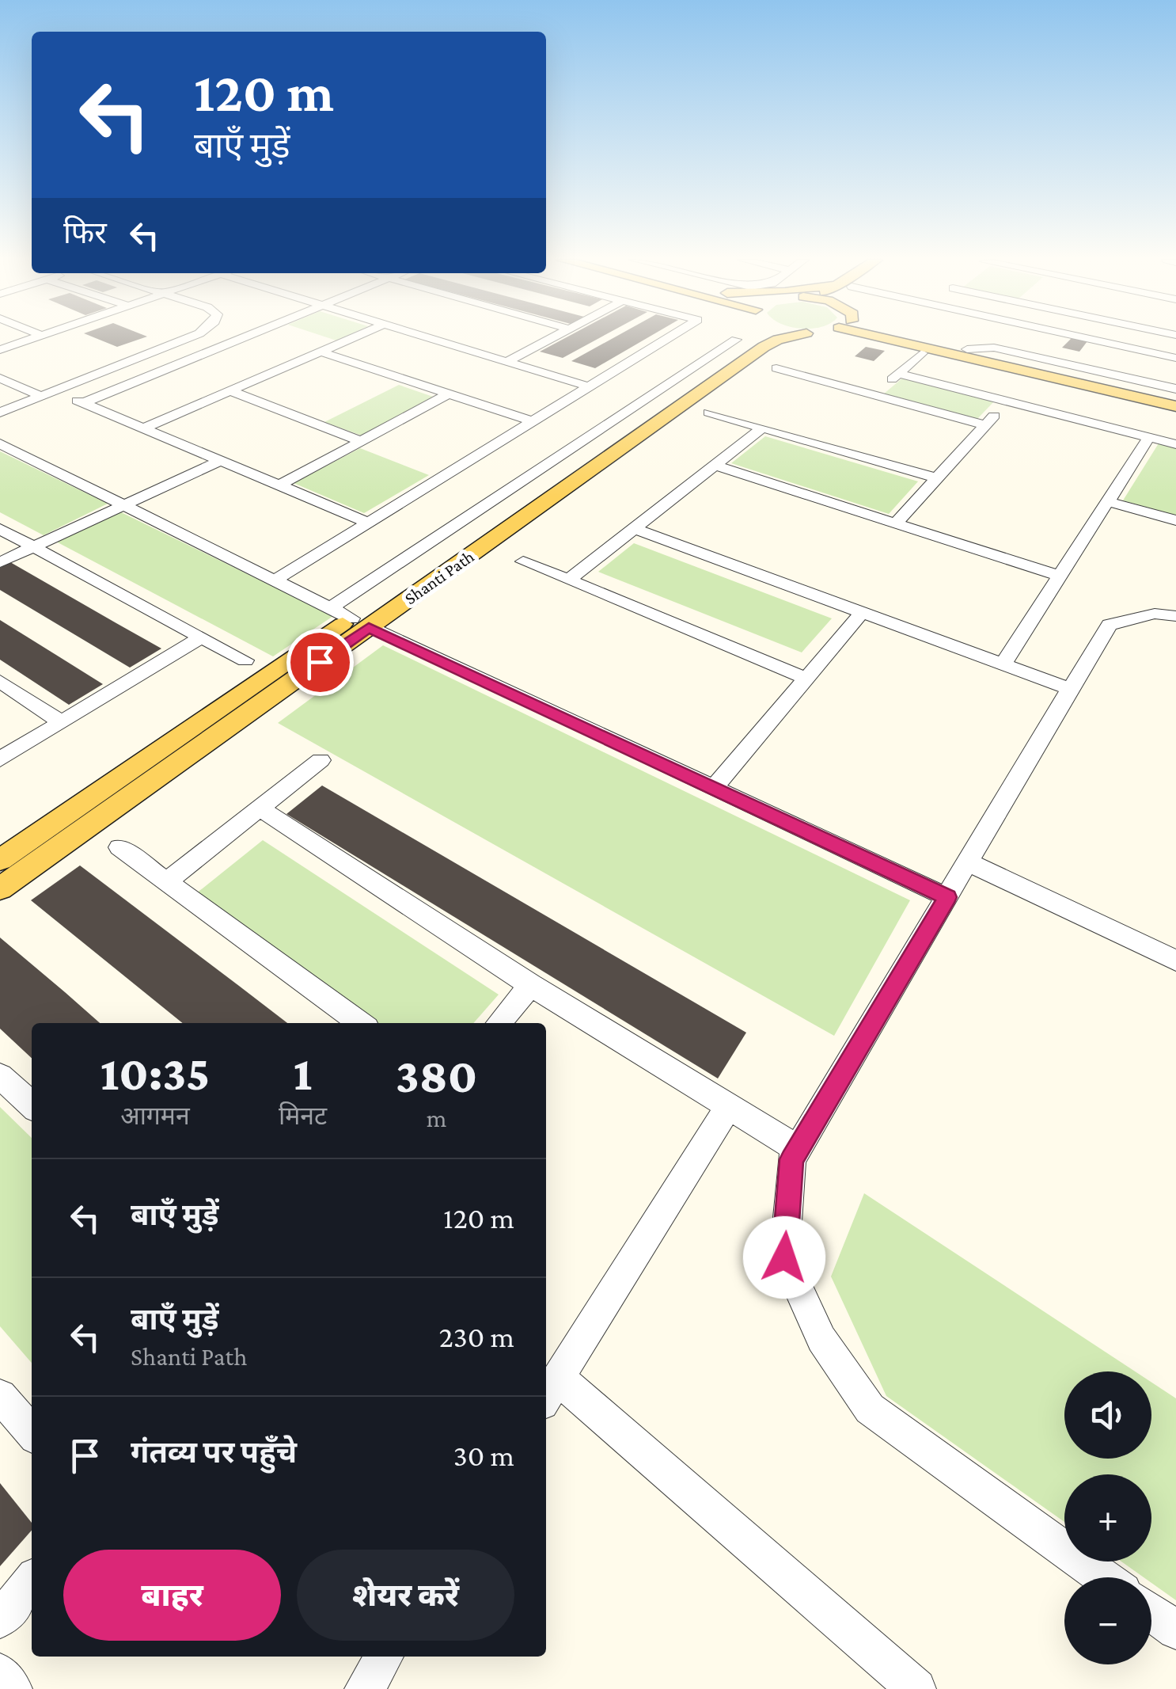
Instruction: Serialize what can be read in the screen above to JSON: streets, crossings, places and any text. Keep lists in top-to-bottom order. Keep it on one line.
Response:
{"streets":{"main road":["Shanti Path"]},"page":{"turn":["120 m","बाएँ मुड़ें"],"then":"फिर","eta":["10:35","आगमन","1","मिनट","380","m"],"list":[{"name":"बाएँ मुड़ें","value":"120 m"},{"name":"बाएँ मुड़ें","note":"Shanti Path","value":"230 m"},{"name":"गंतव्य पर पहुँचे","value":"30 m"}],"map_buttons":["+","−"],"buttons":["बाहर","शेयर करें"]}}
